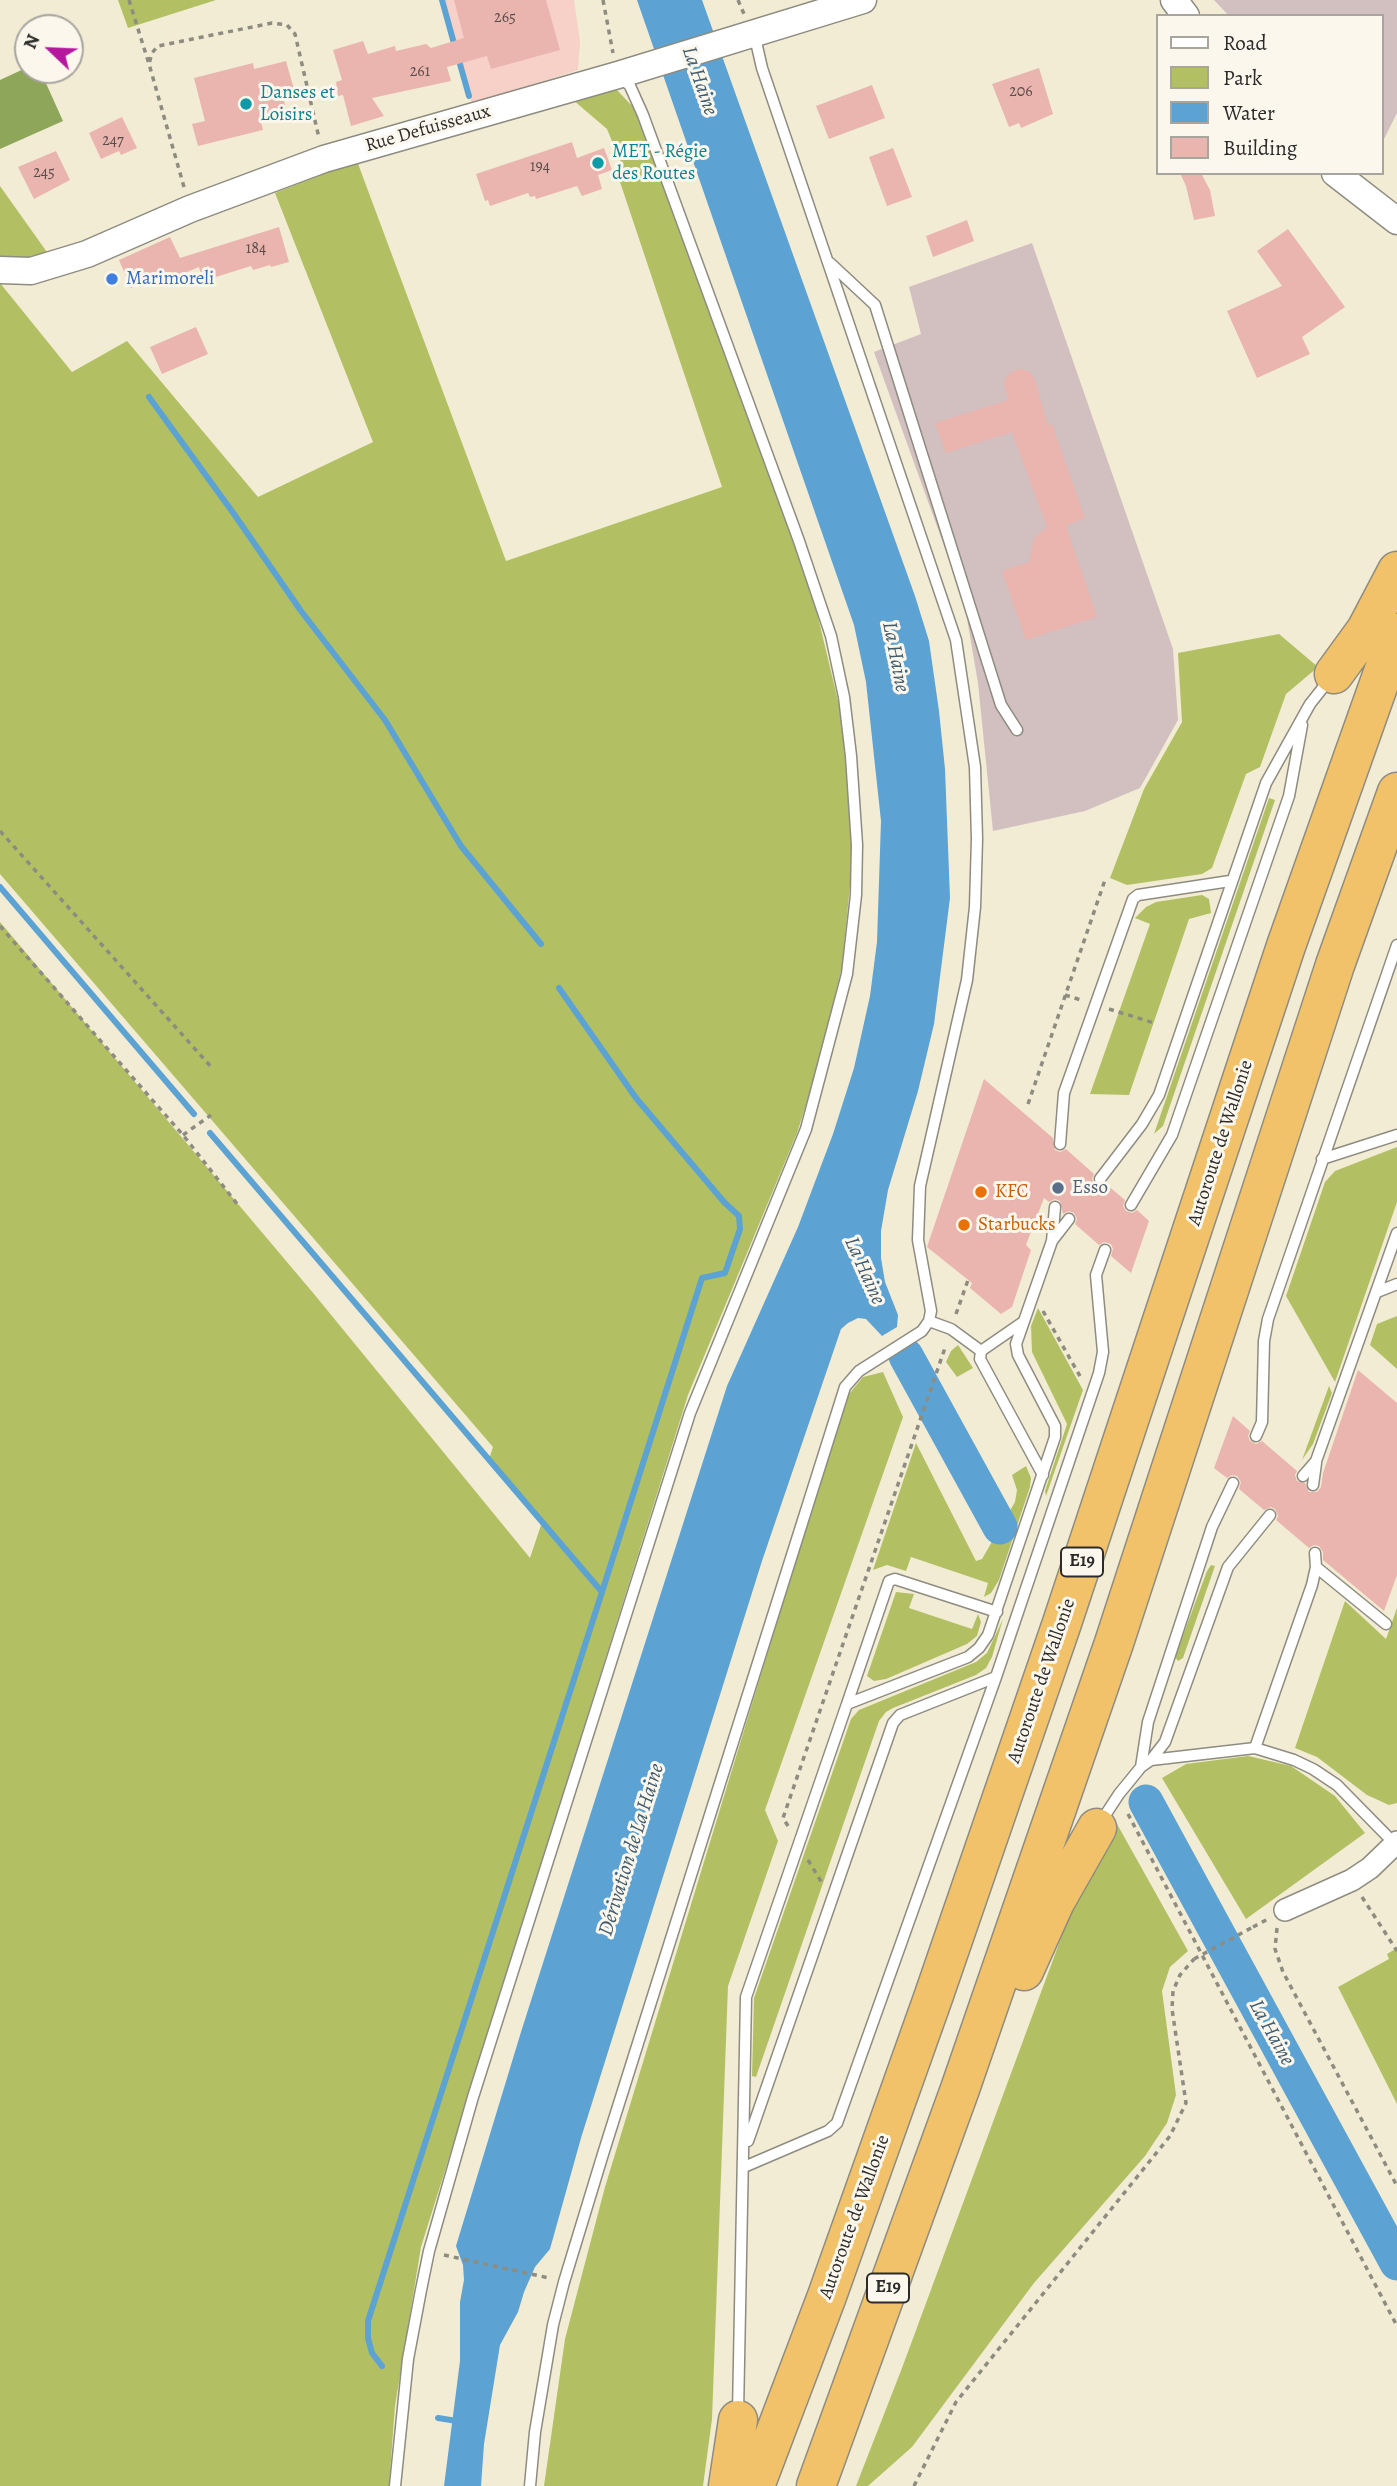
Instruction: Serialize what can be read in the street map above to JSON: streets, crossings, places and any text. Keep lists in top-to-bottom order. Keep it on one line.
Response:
{"streets":{"highway":["Autoroute de Wallonie","E19"],"street":["Rue Defuisseaux"]},"water":["La Haine","Dérivation de La Haine"],"places":["Danses et Loisirs","MET - Régie des Routes","Marimoreli","Esso","KFC","Starbucks"],"house_numbers":["265","261","206","247","194","245","184"],"legend":["Road","Park","Water","Building"],"north":"top left"}
